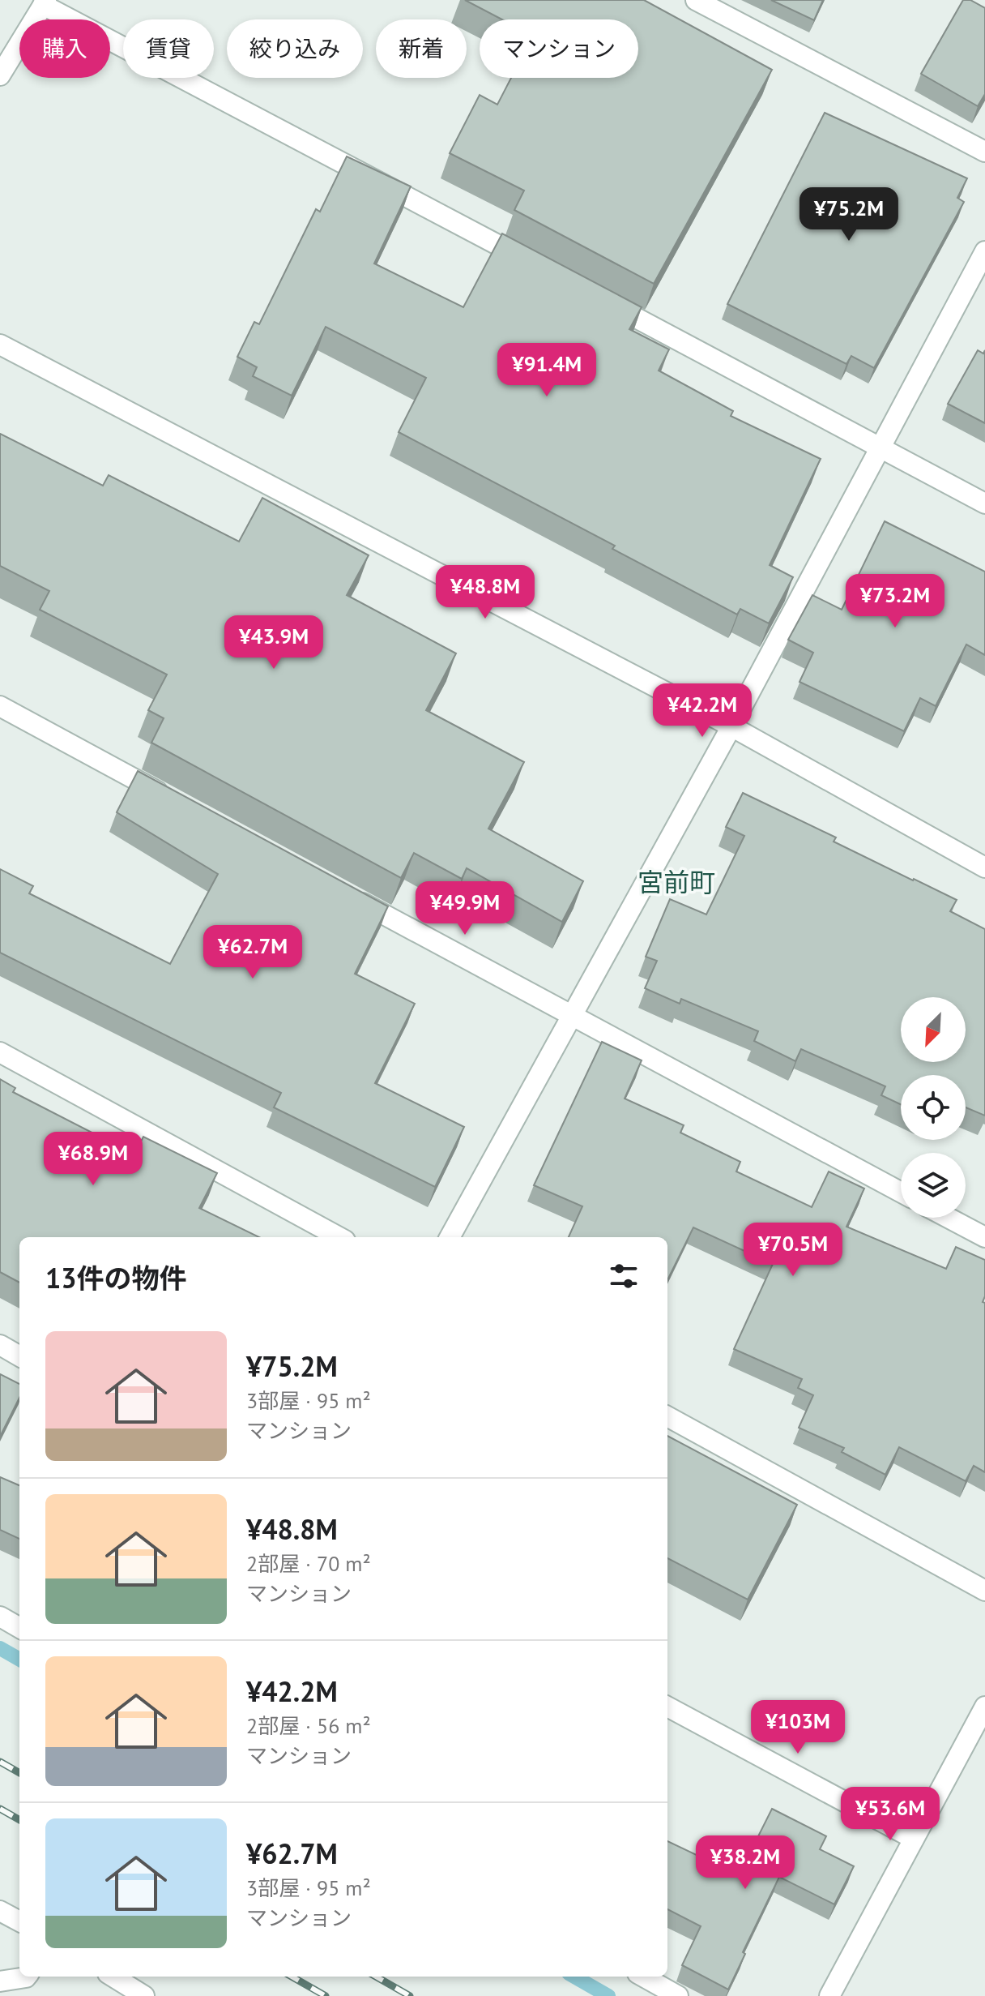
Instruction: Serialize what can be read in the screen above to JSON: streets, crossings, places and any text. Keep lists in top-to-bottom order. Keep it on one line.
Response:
{"districts":["宮前町"],"north":"bottom left","page":{"chip":["購入","賃貸","絞り込み","新着","マンション"],"price":["¥75.2M","¥91.4M","¥48.8M","¥73.2M","¥43.9M","¥42.2M","¥49.9M","¥62.7M","¥68.9M","¥70.5M","¥103M","¥53.6M","¥38.2M"],"heading":"13件の物件","list":[{"name":"¥75.2M","note":"3部屋 · 95 m² · マンション"},{"name":"¥48.8M","note":"2部屋 · 70 m² · マンション"},{"name":"¥42.2M","note":"2部屋 · 56 m² · マンション"},{"name":"¥62.7M","note":"3部屋 · 95 m² · マンション"}]}}
